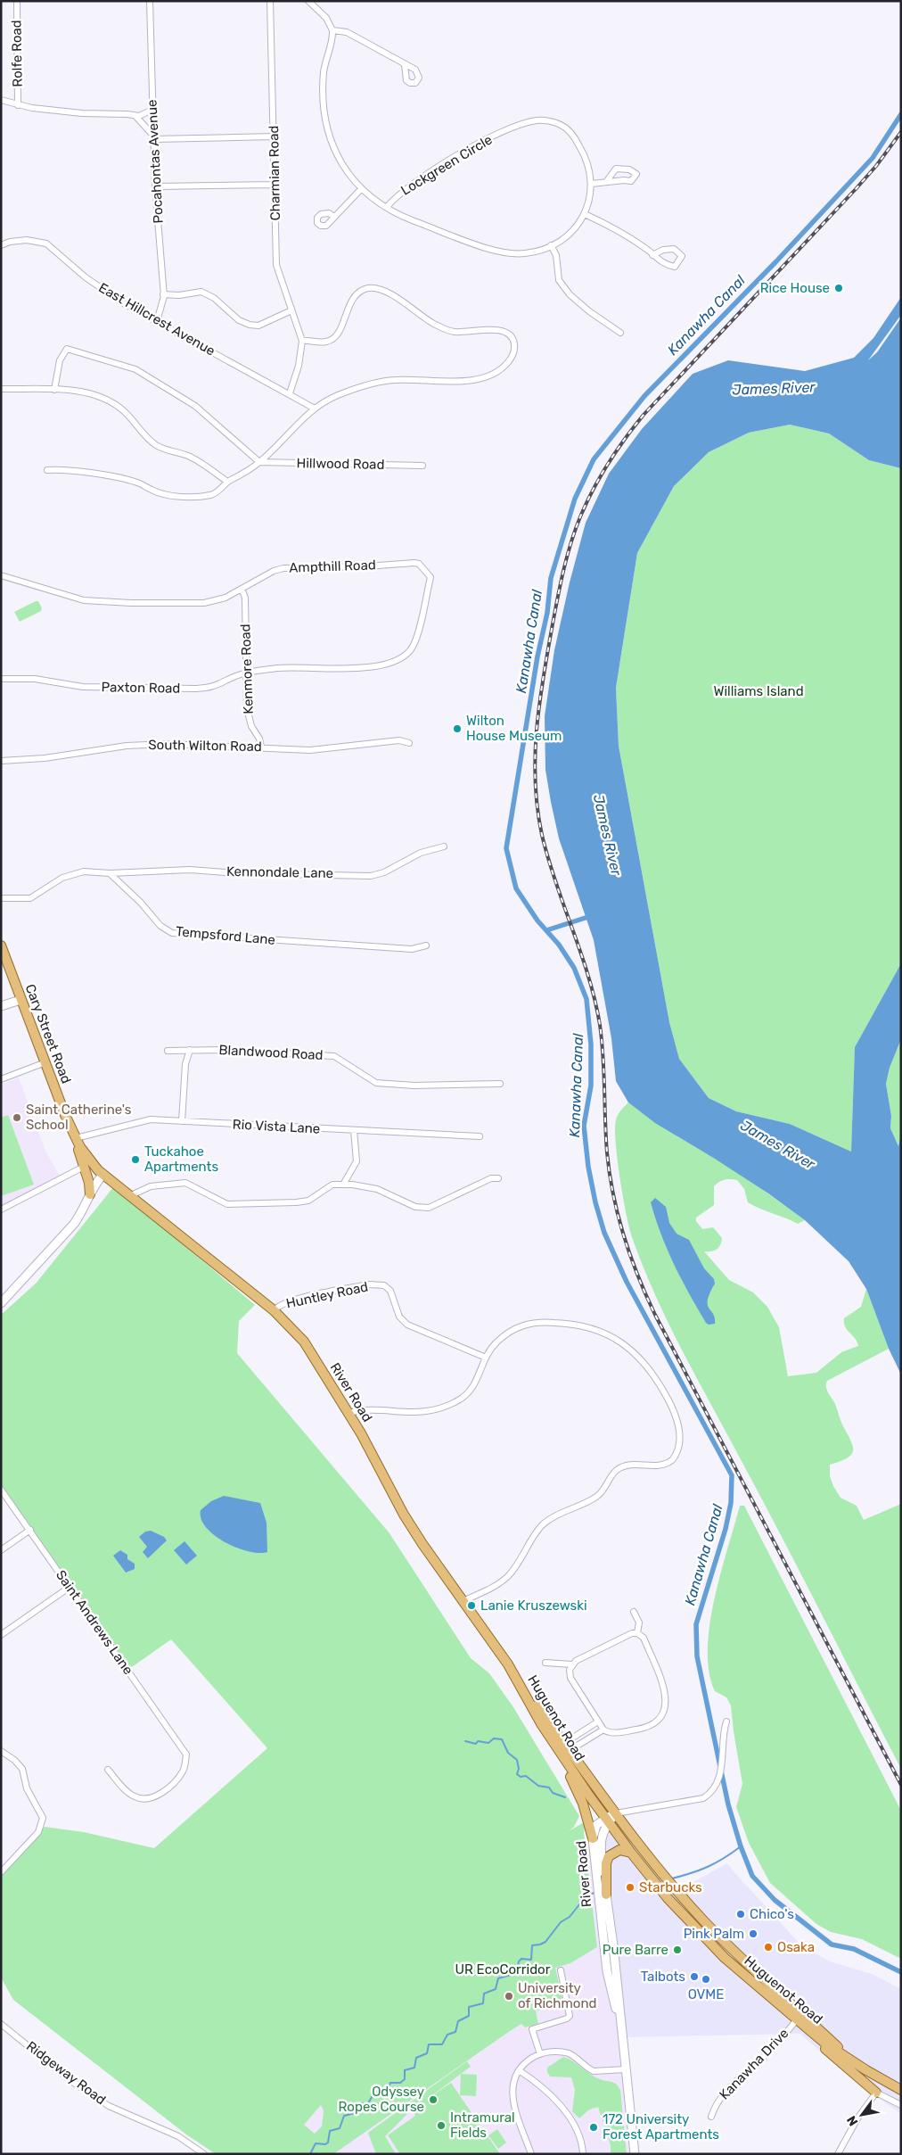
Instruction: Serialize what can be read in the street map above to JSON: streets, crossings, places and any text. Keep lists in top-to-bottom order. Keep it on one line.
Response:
{"streets":{"main road":["Cary Street Road","River Road","Huguenot Road"],"street":["Rolfe Road","Pocahontas Avenue","Lockgreen Circle","Charmian Road","East Hillcrest Avenue","Hillwood Road","Ampthill Road","Kenmore Road","Paxton Road","South Wilton Road","Kennondale Lane","Tempsford Lane","Blandwood Road","Rio Vista Lane","Huntley Road","Saint Andrews Lane","Kanawha Drive","Ridgeway Road"]},"crossings":[["Pocahontas Avenue","East Hillcrest Avenue"],["Charmian Road","East Hillcrest Avenue"],["Ampthill Road","Kenmore Road"],["Ampthill Road","Paxton Road"],["Kenmore Road","Paxton Road"],["Kenmore Road","South Wilton Road"],["Kennondale Lane","Tempsford Lane"],["Cary Street Road","Rio Vista Lane"],["Cary Street Road","River Road"],["Huntley Road","River Road"],["River Road","Huguenot Road"],["Huguenot Road","Kanawha Drive"]],"water":["Kanawha Canal","James River"],"parks":["Williams Island","UR EcoCorridor"],"places":["Rice House","Wilton House Museum","Saint Catherine's School","Tuckahoe Apartments","Lanie Kruszewski","Starbucks","Chico's","Pink Palm","Osaka","Pure Barre","Talbots","OVME","University of Richmond","Odyssey Ropes Course","Intramural Fields","172 University Forest Apartments"],"north":"bottom left"}
